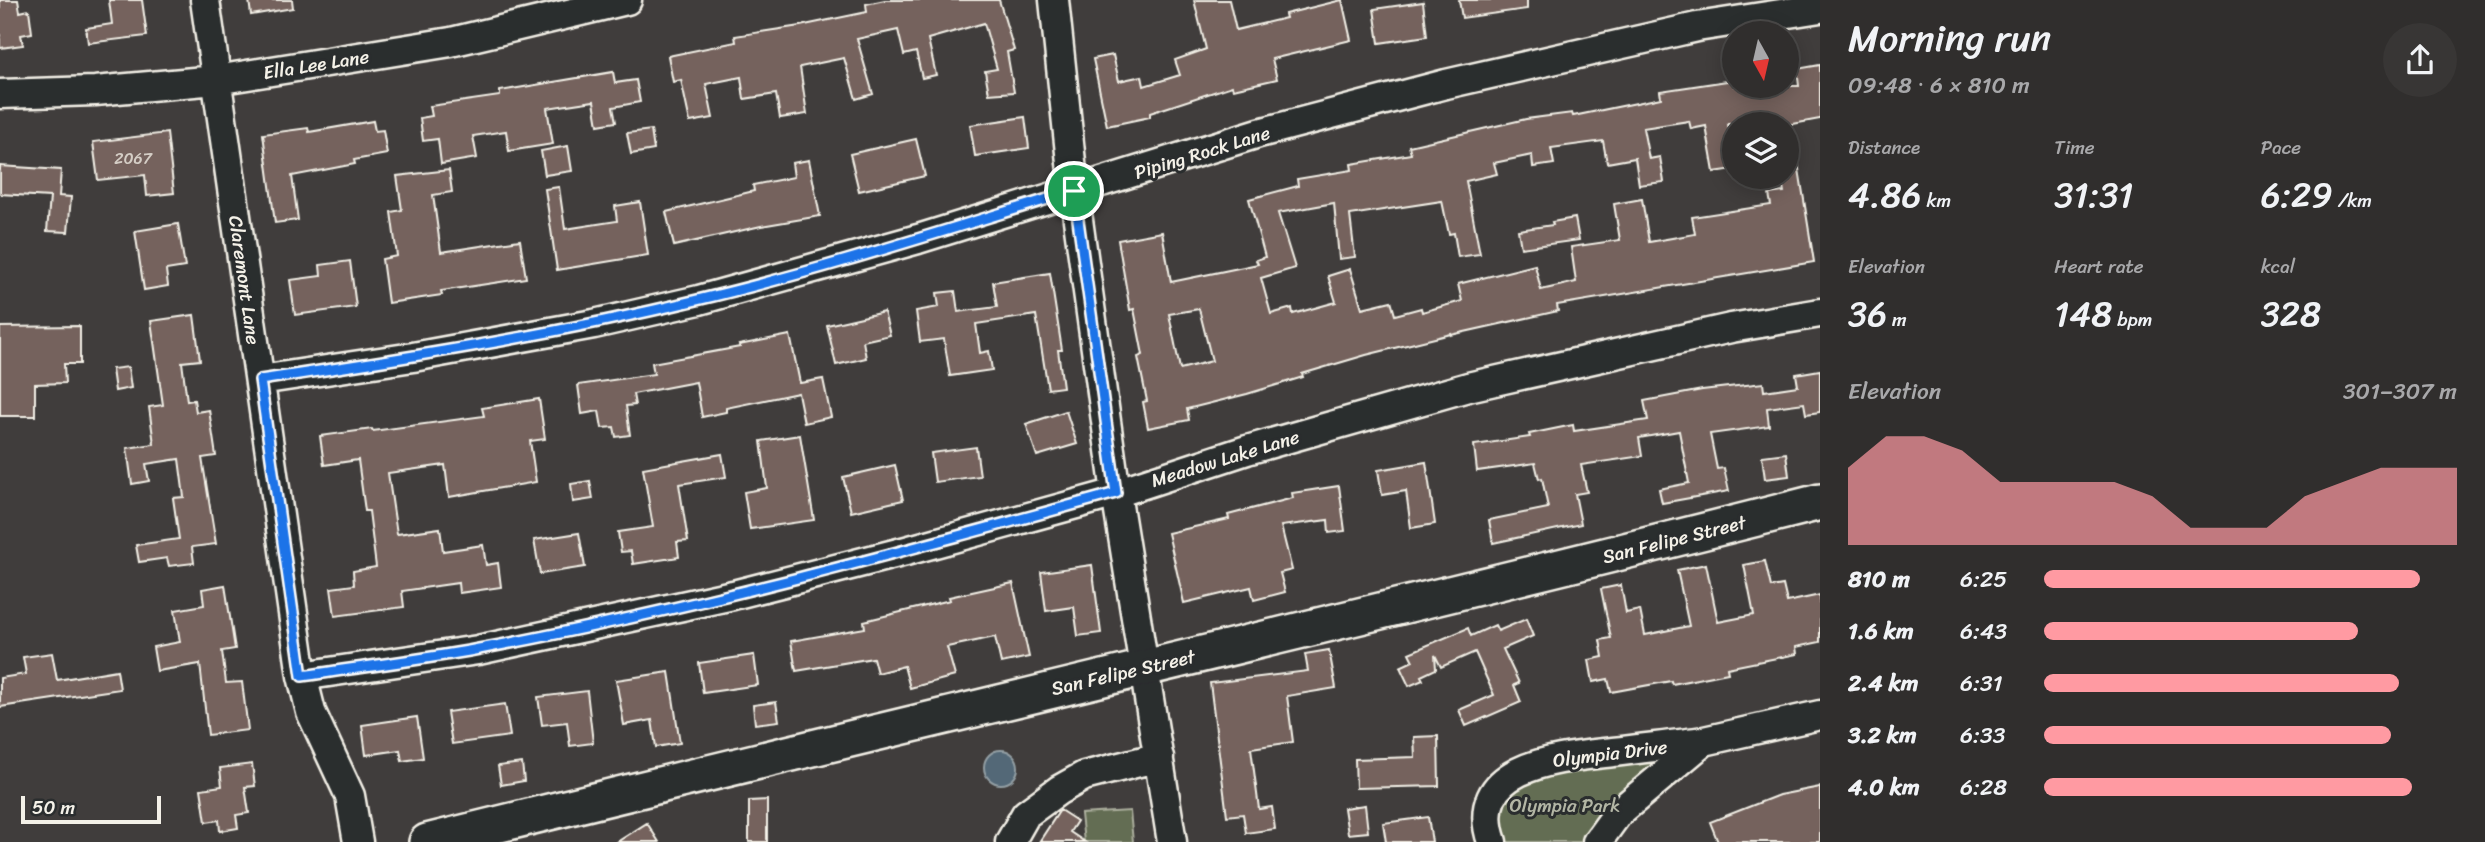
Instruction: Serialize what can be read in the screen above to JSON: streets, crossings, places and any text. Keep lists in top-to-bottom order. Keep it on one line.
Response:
{"streets":{"main road":["San Felipe Street"],"street":["Ella Lee Lane","Piping Rock Lane","Claremont Lane","Meadow Lake Lane","Olympia Drive"]},"crossings":[["Ella Lee Lane","Claremont Lane"],["Piping Rock Lane","Claremont Lane"],["Claremont Lane","Meadow Lake Lane"]],"parks":["Olympia Park"],"house_numbers":["2067"],"scale_bar":"50 m","north":"bottom","page":{"heading":["Morning run","09:48 · 6 × 810 m"],"stats":[["Distance","4.86 km"],["Time","31:31"],["Pace","6:29 /km"],["Elevation","36 m"],["Heart rate","148 bpm"],["kcal","328"]],"chart":["Elevation","301–307 m"],"list":[{"name":"810 m","note":"6:25"},{"name":"1.6 km","note":"6:43"},{"name":"2.4 km","note":"6:31"},{"name":"3.2 km","note":"6:33"},{"name":"4.0 km","note":"6:28"}],"scale":"50 m"}}
